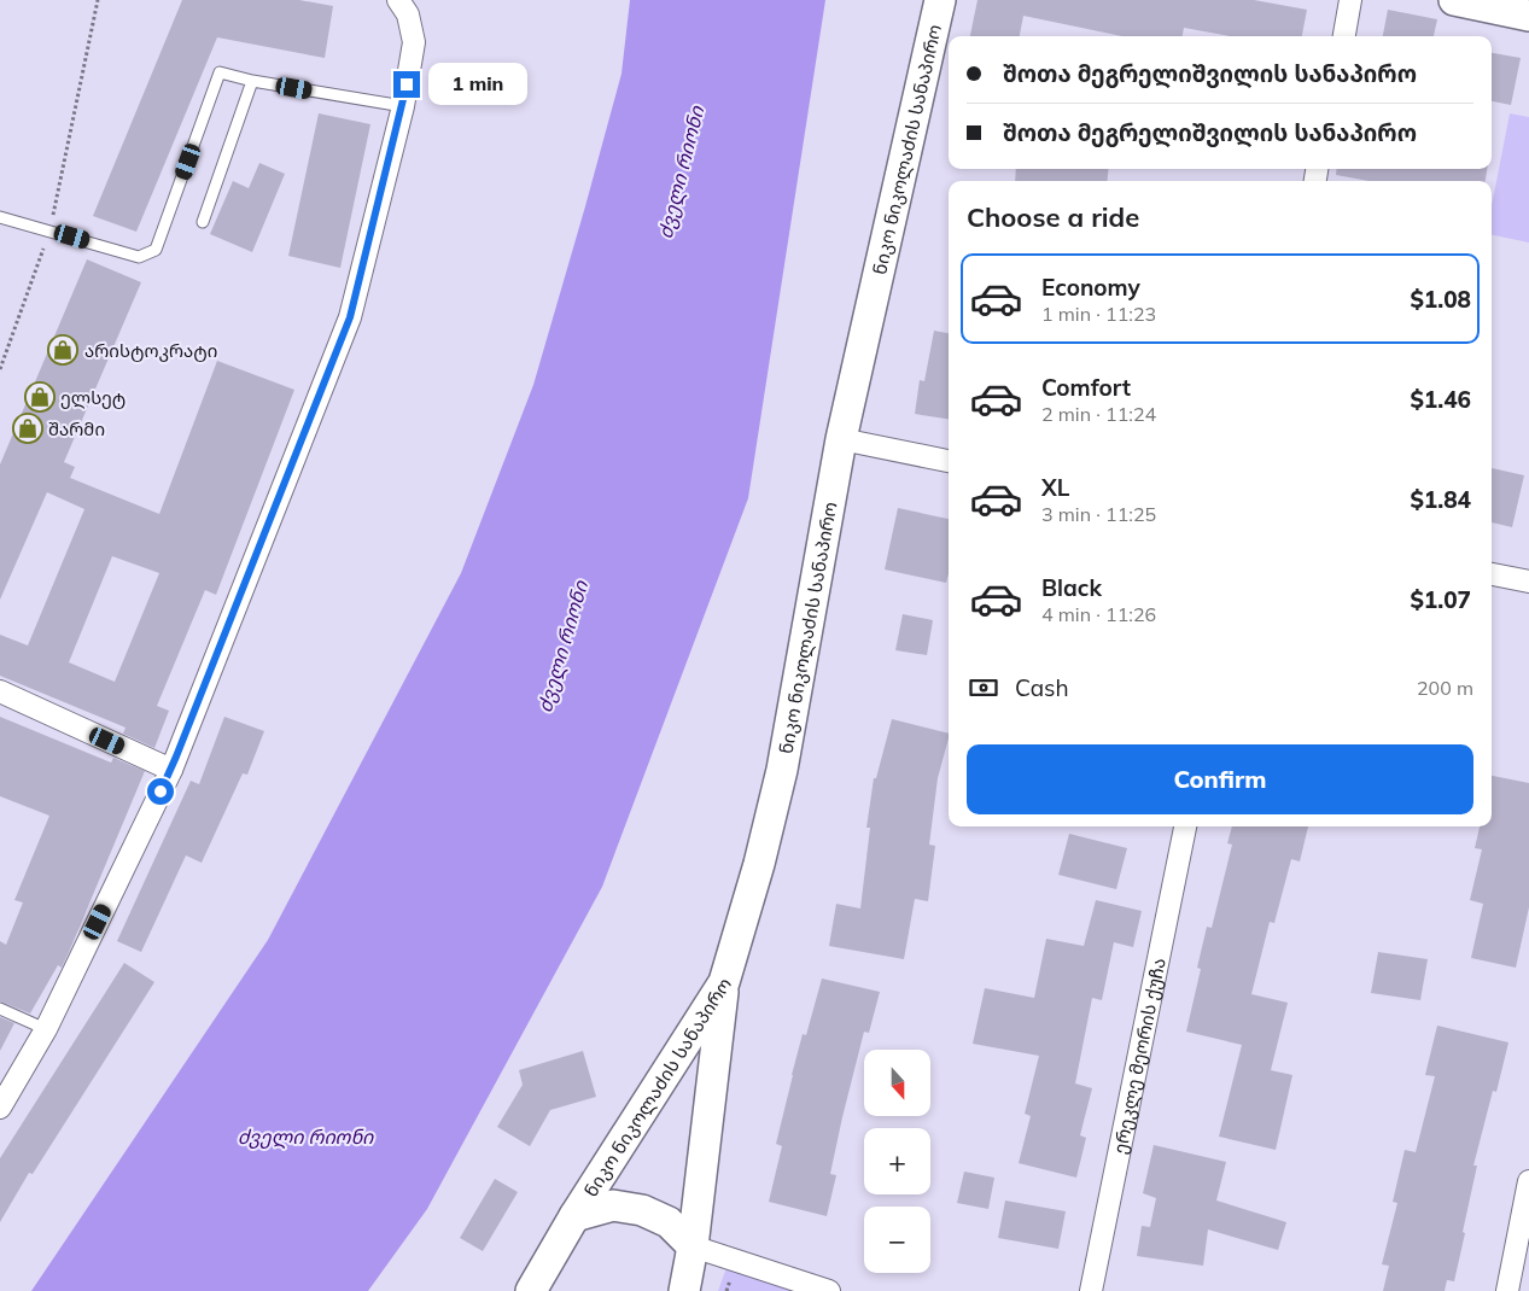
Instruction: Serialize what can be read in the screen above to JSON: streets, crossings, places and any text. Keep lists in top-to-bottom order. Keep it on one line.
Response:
{"streets":{"street":["ნიკო ნიკოლაძის სანაპირო","ერეკლე მეორის ქუჩა"]},"water":["ძველი რიონი"],"places":{"shop":["არისტოკრატი","ელსეტ","შარმი"]},"north":"bottom","page":{"banner":["შოთა მეგრელიშვილის სანაპირო","შოთა მეგრელიშვილის სანაპირო"],"bubble":"1 min","heading":"Choose a ride","list":[{"name":"Economy","note":"1 min · 11:23","value":"$1.08"},{"name":"Comfort","note":"2 min · 11:24","value":"$1.46"},{"name":"XL","note":"3 min · 11:25","value":"$1.84"},{"name":"Black","note":"4 min · 11:26","value":"$1.07"}],"pay":["Cash","200 m"],"buttons":"Confirm","map_buttons":["+","−"]}}
